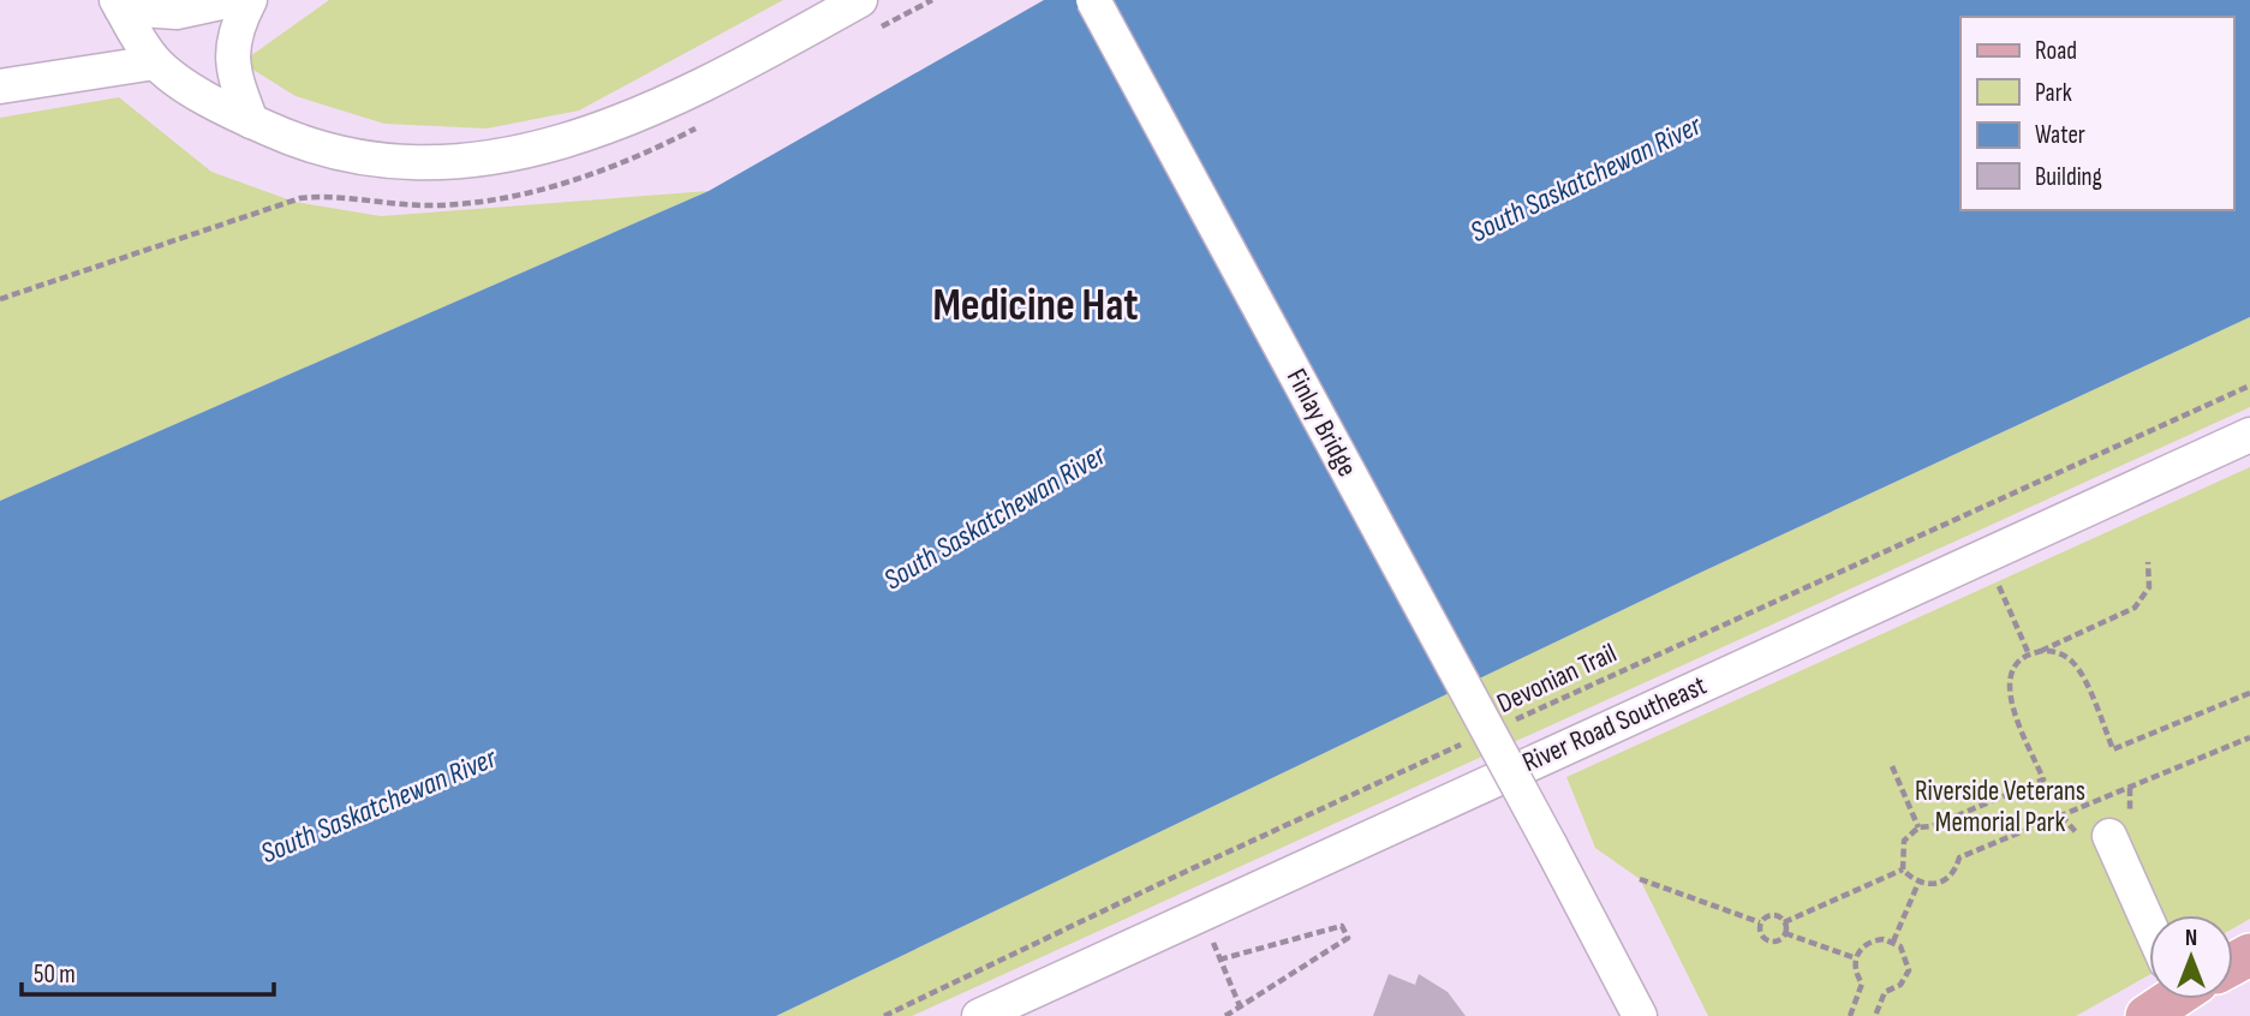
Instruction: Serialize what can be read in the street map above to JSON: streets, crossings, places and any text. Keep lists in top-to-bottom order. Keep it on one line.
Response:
{"streets":{"street":["Finlay Bridge","River Road Southeast"],"path":["Devonian Trail"]},"districts":["Medicine Hat"],"water":["South Saskatchewan River"],"parks":["Riverside Veterans Memorial Park"],"legend":["Road","Park","Water","Building"],"scale_bar":"50 m","north":"top"}
